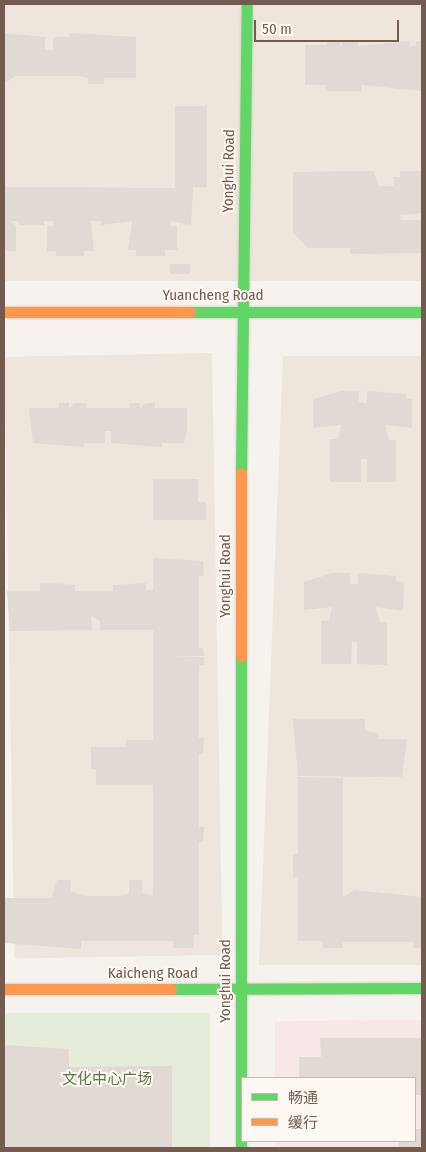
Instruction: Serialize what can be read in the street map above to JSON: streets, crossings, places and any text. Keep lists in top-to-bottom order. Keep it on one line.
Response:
{"streets":{"street":["Yonghui Road","Yuancheng Road","Kaicheng Road"]},"crossings":[["Yonghui Road","Yuancheng Road"],["Yonghui Road","Kaicheng Road"]],"parks":["文化中心广场"],"legend":["畅通","缓行"],"scale_bar":"50 m"}
